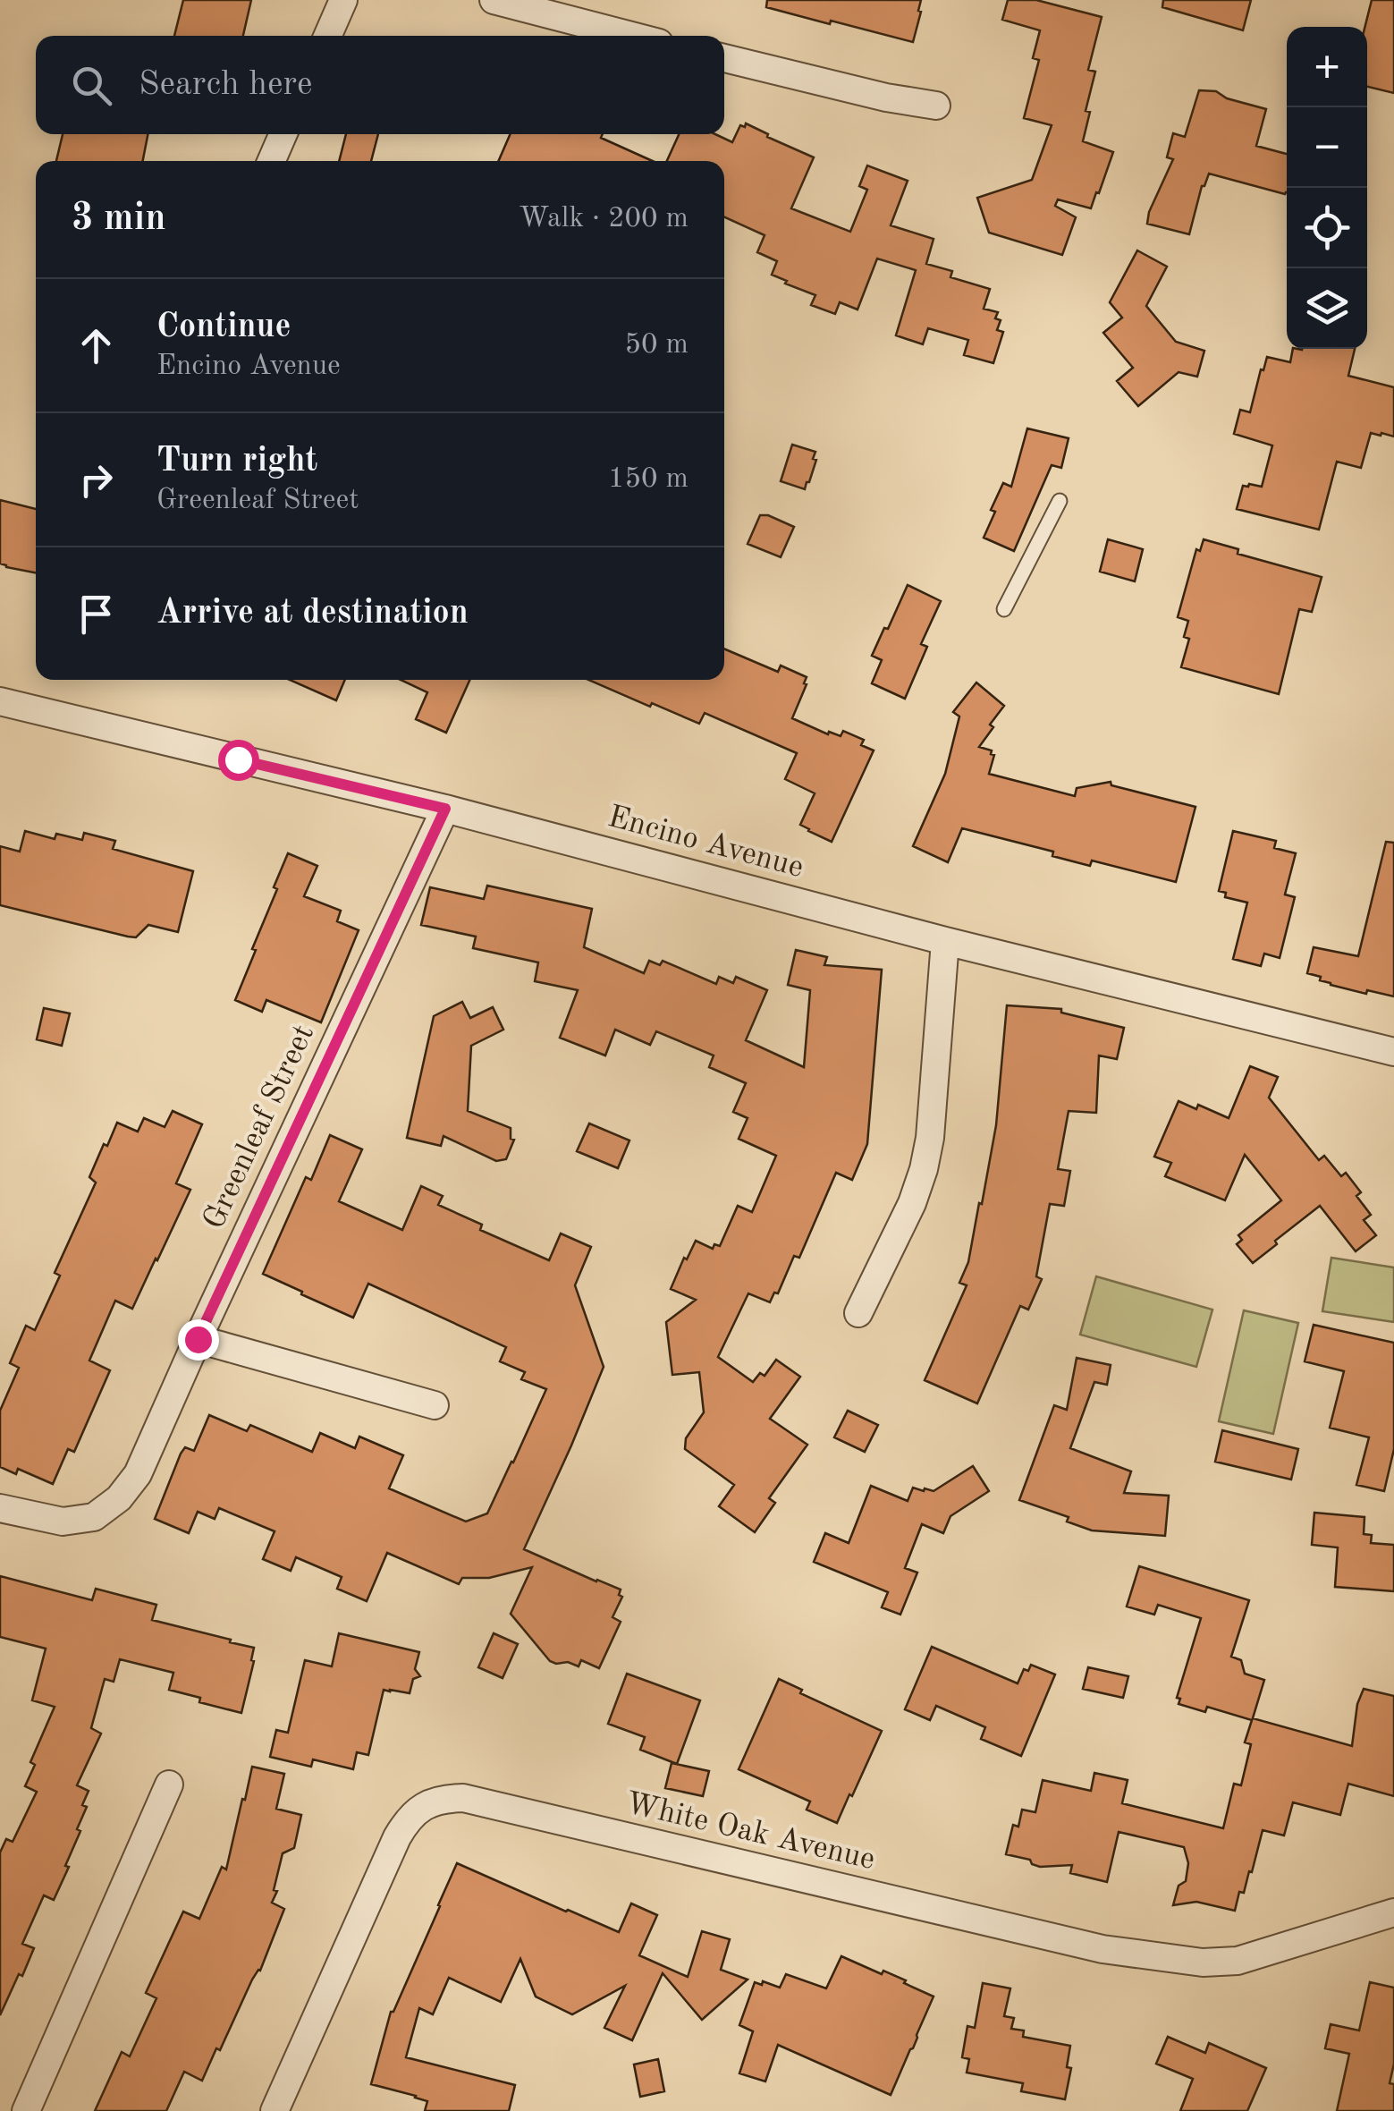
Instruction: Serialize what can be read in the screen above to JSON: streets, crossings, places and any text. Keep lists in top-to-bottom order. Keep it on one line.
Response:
{"streets":{"street":["Encino Avenue","Greenleaf Street","White Oak Avenue"]},"crossings":[["Encino Avenue","Greenleaf Street"]],"page":{"map_buttons":["+","−"],"search":"Search here","heading":["3 min","Walk · 200 m"],"list":[["Continue","Encino Avenue","50 m"],["Turn right","Greenleaf Street","150 m"],"Arrive at destination"]}}
